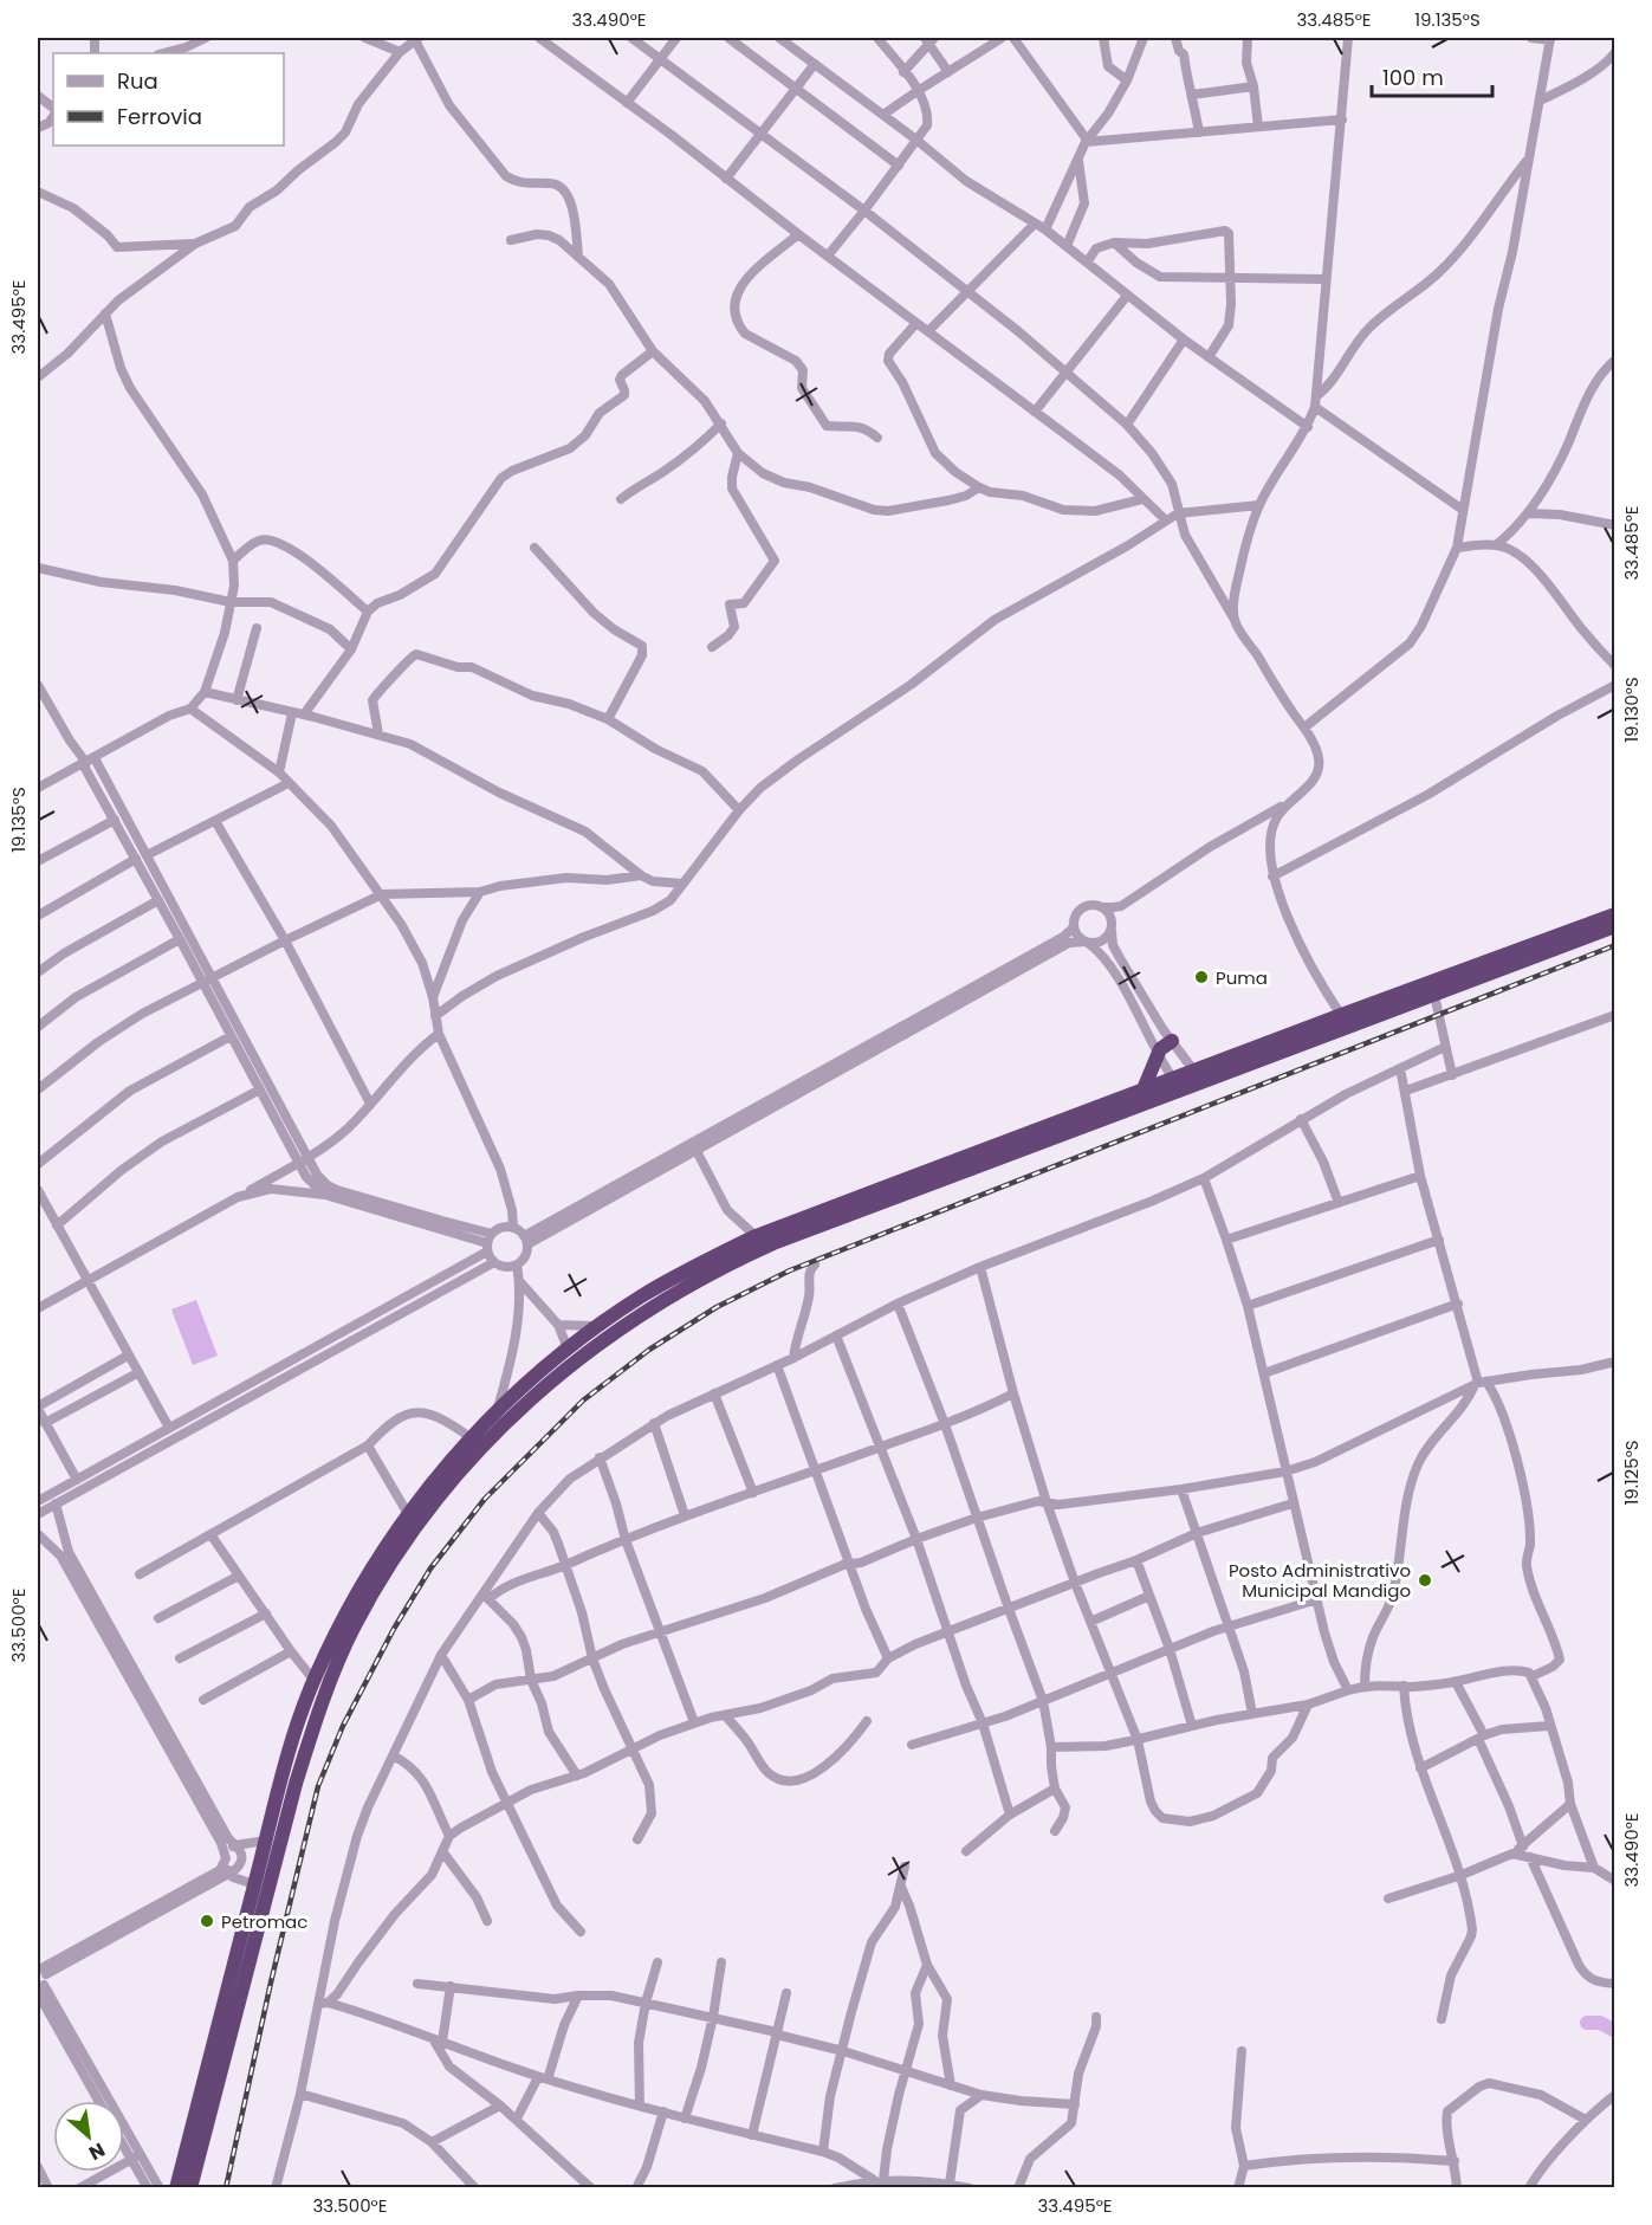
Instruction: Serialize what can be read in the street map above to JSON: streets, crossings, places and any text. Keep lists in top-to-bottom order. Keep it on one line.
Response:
{"places":["Puma","Posto Administrativo Municipal Mandigo","Petromac"],"legend":["Rua","Ferrovia"],"scale_bar":"100 m","north":"bottom right","coordinates":["33.490°E","33.485°E","19.135°S","33.495°E","19.130°S","19.125°S","33.500°E"]}
